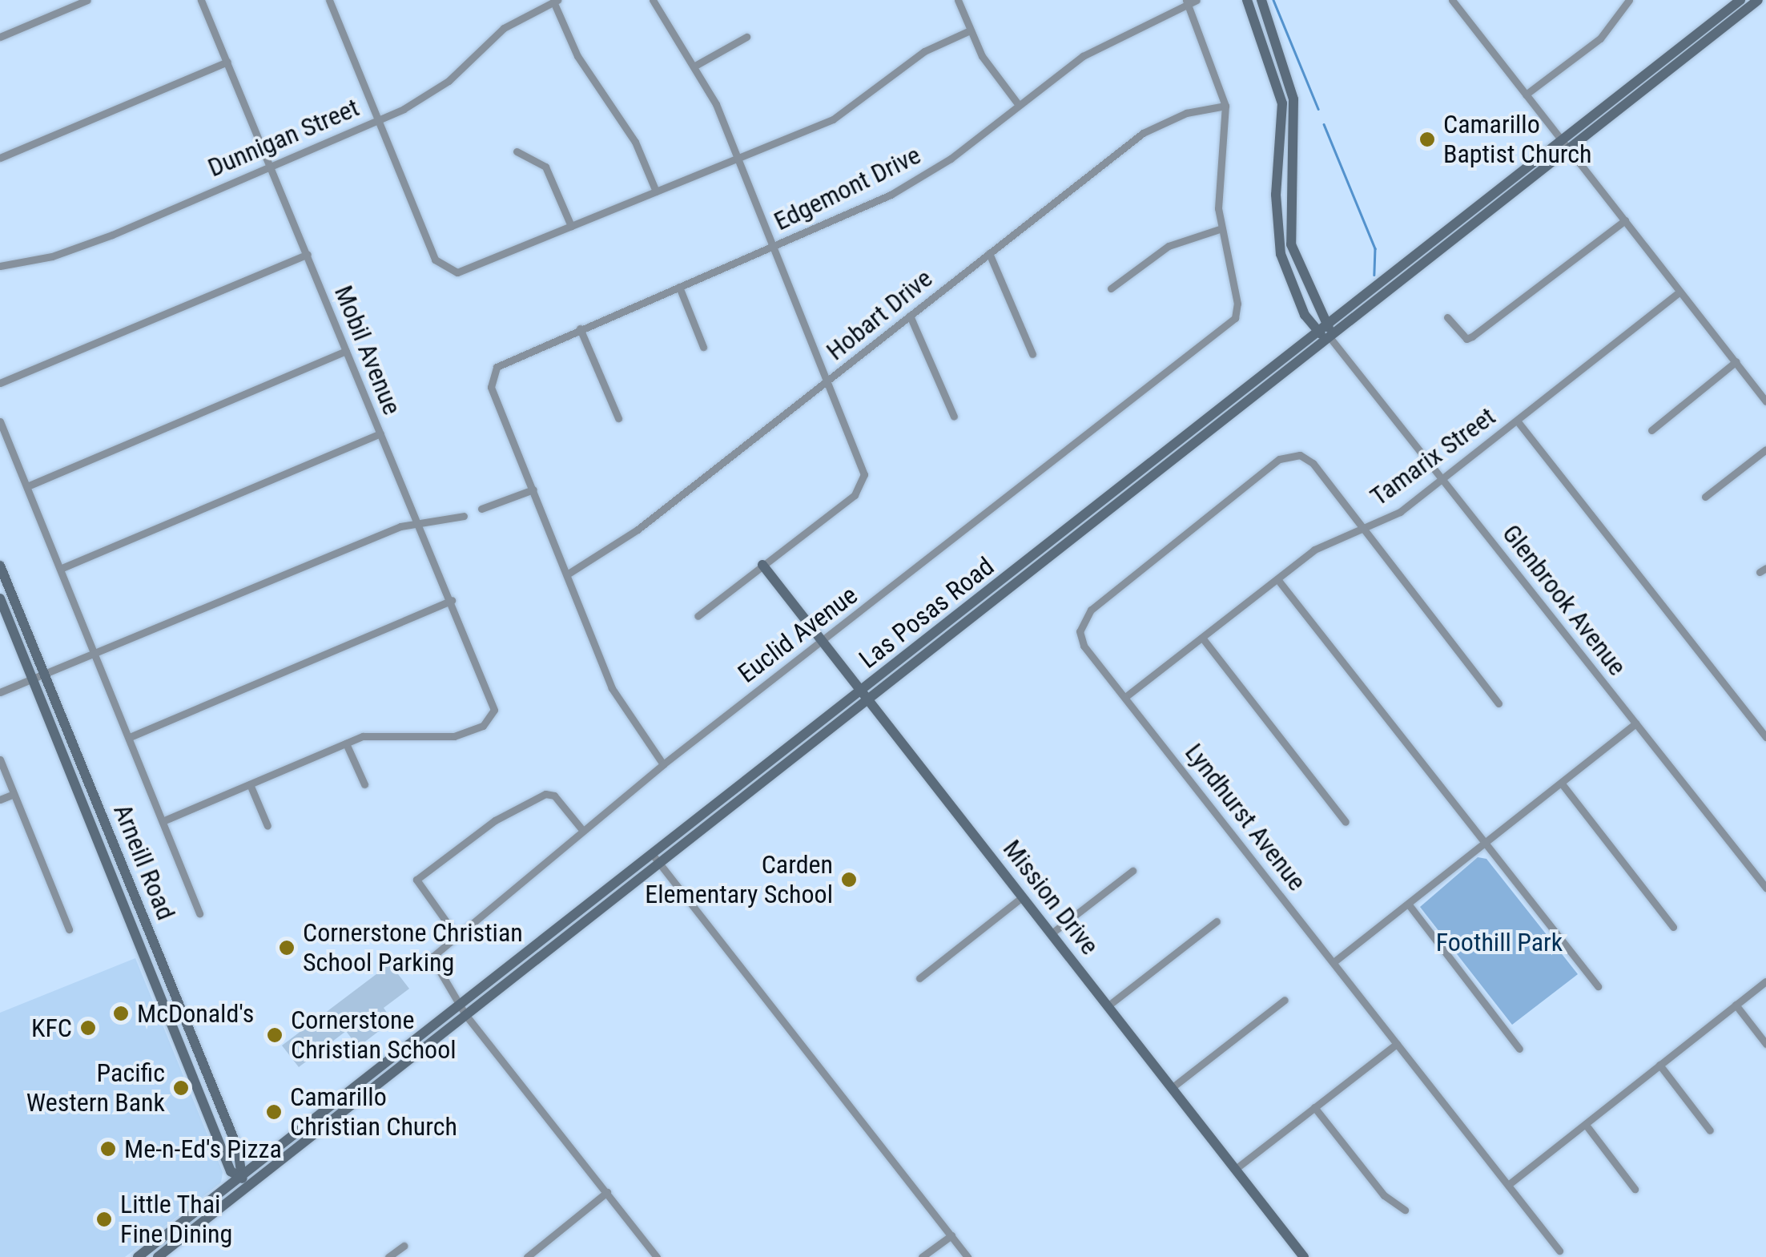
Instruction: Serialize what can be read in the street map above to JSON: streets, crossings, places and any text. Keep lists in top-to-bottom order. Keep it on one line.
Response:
{"streets":{"main road":["Las Posas Road","Arneill Road","Mission Drive"],"street":["Dunnigan Street","Edgemont Drive","Hobart Drive","Mobil Avenue","Tamarix Street","Glenbrook Avenue","Euclid Avenue","Lyndhurst Avenue"]},"crossings":[["Dunnigan Street","Mobil Avenue"],["Tamarix Street","Glenbrook Avenue"],["Tamarix Street","Lyndhurst Avenue"],["Glenbrook Avenue","Las Posas Road"],["Las Posas Road","Euclid Avenue"],["Las Posas Road","Arneill Road"],["Las Posas Road","Mission Drive"],["Euclid Avenue","Mission Drive"]],"parks":["Foothill Park"],"places":["Camarillo Baptist Church","Carden Elementary School","Cornerstone Christian School Parking","McDonald's","KFC","Cornerstone Christian School","Pacific Western Bank","Camarillo Christian Church","Me-n-Ed's Pizza","Little Thai Fine Dining"]}
